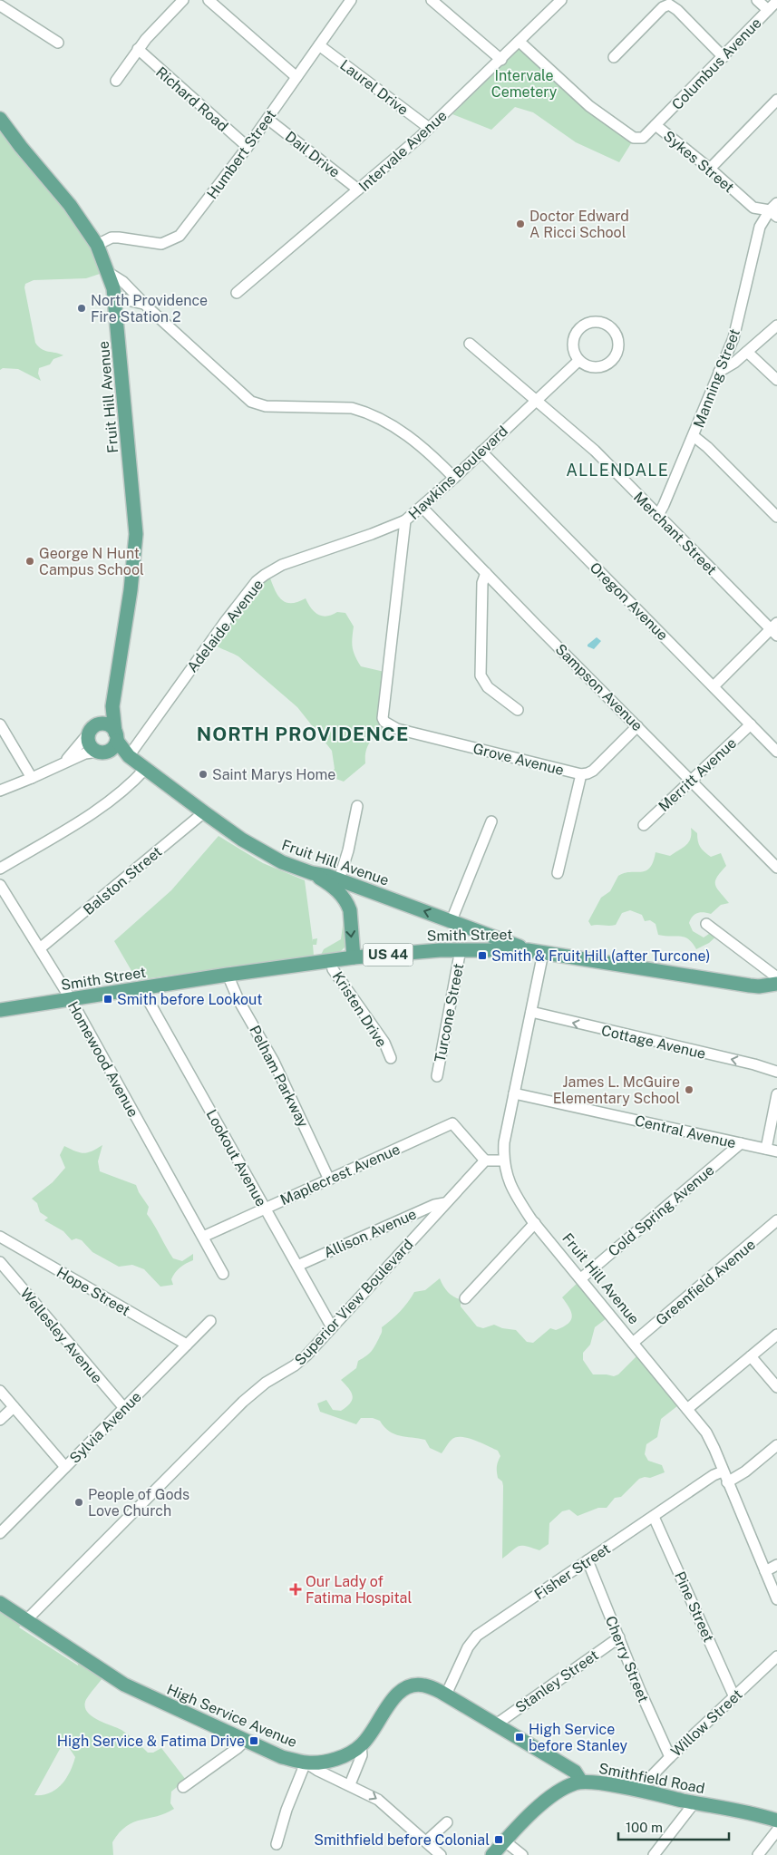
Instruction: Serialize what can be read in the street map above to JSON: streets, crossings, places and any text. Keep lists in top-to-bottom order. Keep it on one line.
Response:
{"streets":{"main road":["Fruit Hill Avenue","Smith Street","US 44","High Service Avenue","Smithfield Road"],"street":["Columbus Avenue","Laurel Drive","Richard Road","Intervale Avenue","Humbert Street","Dail Drive","Sykes Street","Manning Street","Hawkins Boulevard","Merchant Street","Oregon Avenue","Adelaide Avenue","Sampson Avenue","Grove Avenue","Merritt Avenue","Balston Street","Kristen Drive","Turcone Street","Cottage Avenue","Homewood Avenue","Pelham Parkway","Central Avenue","Lookout Avenue","Maplecrest Avenue","Cold Spring Avenue","Allison Avenue","Greenfield Avenue","Hope Street","Superior View Boulevard","Wellesley Avenue","Sylvia Avenue","Fisher Street","Pine Street","Cherry Street","Stanley Street","Willow Street"]},"crossings":[["Columbus Avenue","Sykes Street"],["Laurel Drive","Intervale Avenue"],["Laurel Drive","Humbert Street"],["Richard Road","Humbert Street"],["Intervale Avenue","Dail Drive"],["Intervale Avenue","Sykes Street"],["Humbert Street","Dail Drive"],["Humbert Street","Fruit Hill Avenue"],["Sykes Street","Manning Street"],["Manning Street","Merchant Street"],["Fruit Hill Avenue","Adelaide Avenue"],["Fruit Hill Avenue","Balston Street"],["Fruit Hill Avenue","Smith Street"],["Fruit Hill Avenue","Cottage Avenue"],["Fruit Hill Avenue","Central Avenue"],["Fruit Hill Avenue","Cold Spring Avenue"],["Fruit Hill Avenue","Greenfield Avenue"],["Fruit Hill Avenue","Fisher Street"],["Hawkins Boulevard","Merchant Street"],["Hawkins Boulevard","Oregon Avenue"],["Hawkins Boulevard","Adelaide Avenue"],["Hawkins Boulevard","Sampson Avenue"],["Hawkins Boulevard","Grove Avenue"],["Oregon Avenue","Merritt Avenue"],["Sampson Avenue","Grove Avenue"],["Sampson Avenue","Merritt Avenue"],["Balston Street","Homewood Avenue"],["Smith Street","Kristen Drive"],["Smith Street","Turcone Street"],["Smith Street","Homewood Avenue"],["Smith Street","Pelham Parkway"],["Smith Street","Lookout Avenue"],["Homewood Avenue","Maplecrest Avenue"],["Pelham Parkway","Maplecrest Avenue"],["Central Avenue","Cold Spring Avenue"],["Lookout Avenue","Maplecrest Avenue"],["Lookout Avenue","Allison Avenue"],["Lookout Avenue","Superior View Boulevard"],["Maplecrest Avenue","Superior View Boulevard"],["Allison Avenue","Superior View Boulevard"],["Hope Street","Sylvia Avenue"],["Superior View Boulevard","High Service Avenue"],["Wellesley Avenue","Sylvia Avenue"],["Fisher Street","Pine Street"],["Fisher Street","Cherry Street"],["Fisher Street","High Service Avenue"],["Pine Street","Willow Street"],["Cherry Street","Stanley Street"],["Cherry Street","Willow Street"],["Stanley Street","High Service Avenue"],["High Service Avenue","Smithfield Road"],["Willow Street","Smithfield Road"]],"one_way":["Cottage Avenue"],"districts":["ALLENDALE","NORTH PROVIDENCE"],"parks":["Intervale Cemetery"],"places":{"other":["Doctor Edward A Ricci School","North Providence Fire Station 2","George N Hunt Campus School","Saint Marys Home","James L. McGuire Elementary School","People of Gods Love Church"],"transit":["Smith & Fruit Hill (after Turcone)","Smith before Lookout","High Service before Stanley","High Service & Fatima Drive","Smithfield before Colonial"],"health":["Our Lady of Fatima Hospital"]},"scale_bar":"100 m"}
